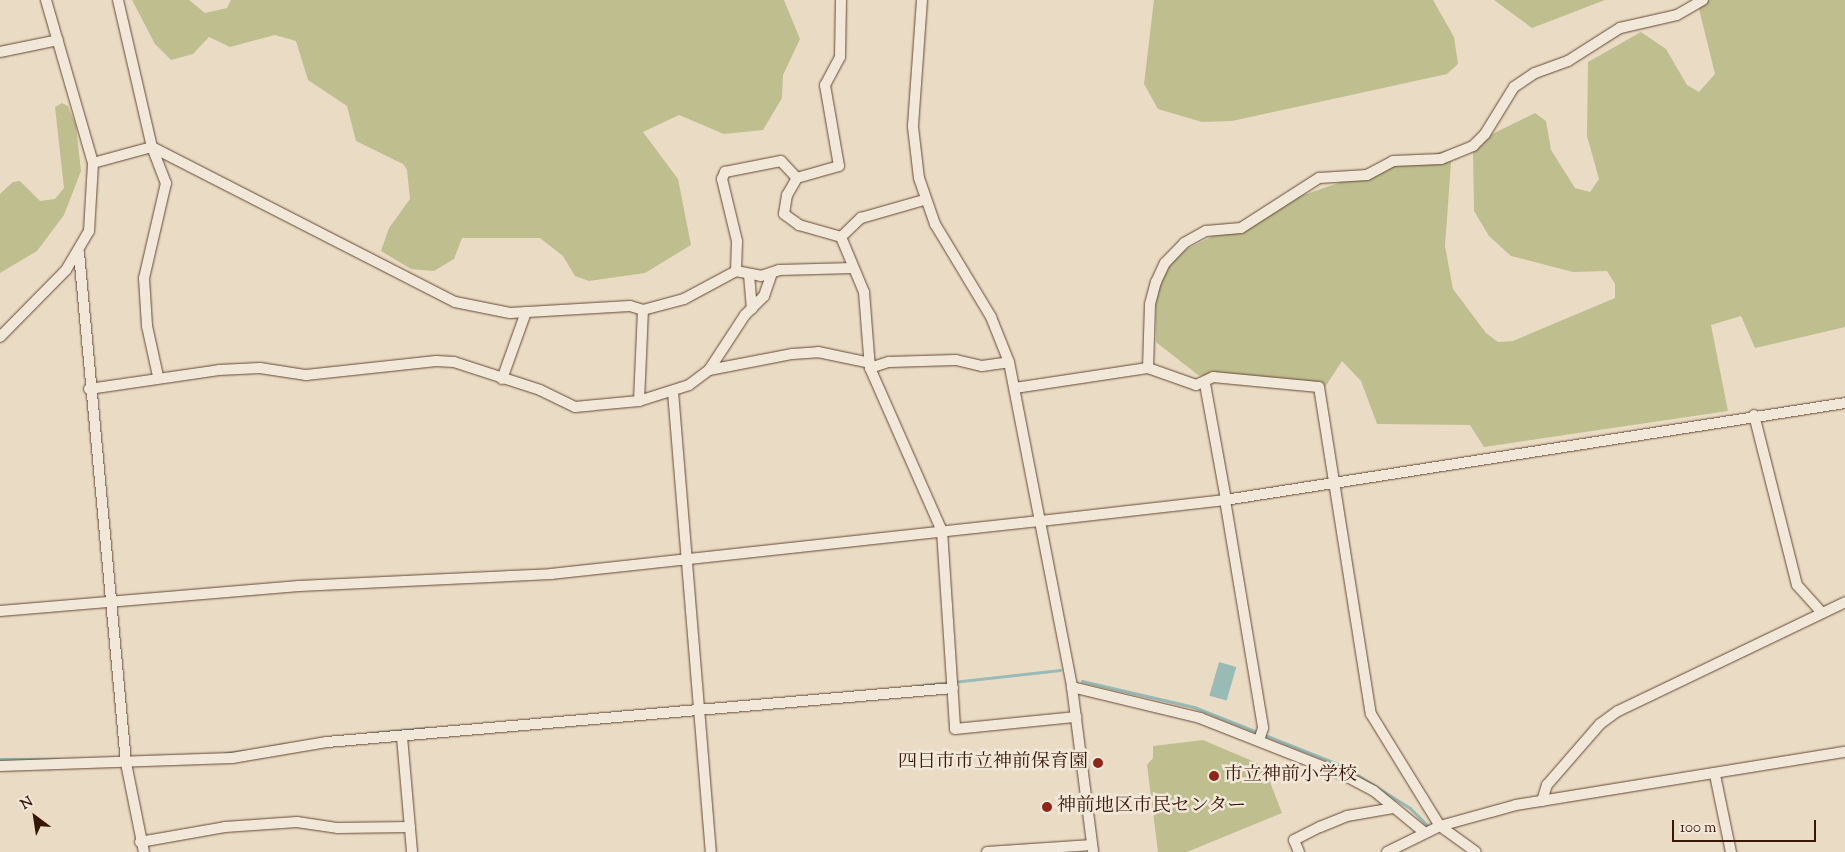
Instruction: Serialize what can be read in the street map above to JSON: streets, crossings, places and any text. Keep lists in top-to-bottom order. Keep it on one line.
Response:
{"places":["四日市市立神前保育園","市立神前小学校","神前地区市民センター"],"scale_bar":"100 m","north":"top left"}
